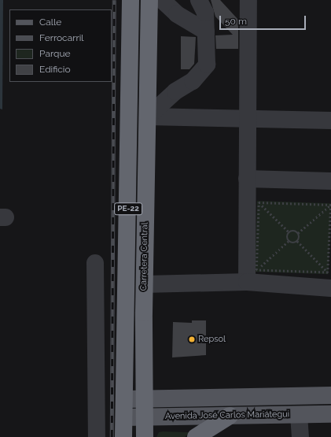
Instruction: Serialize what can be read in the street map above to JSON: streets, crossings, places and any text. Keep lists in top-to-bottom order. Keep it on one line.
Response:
{"streets":{"highway":["PE-22","Carretera Central"],"main road":["Avenida José Carlos Mariátegui"]},"crossings":[["Carretera Central","Avenida José Carlos Mariátegui"]],"places":["Repsol"],"legend":["Calle","Ferrocarril","Parque","Edificio"],"scale_bar":"50 m"}
